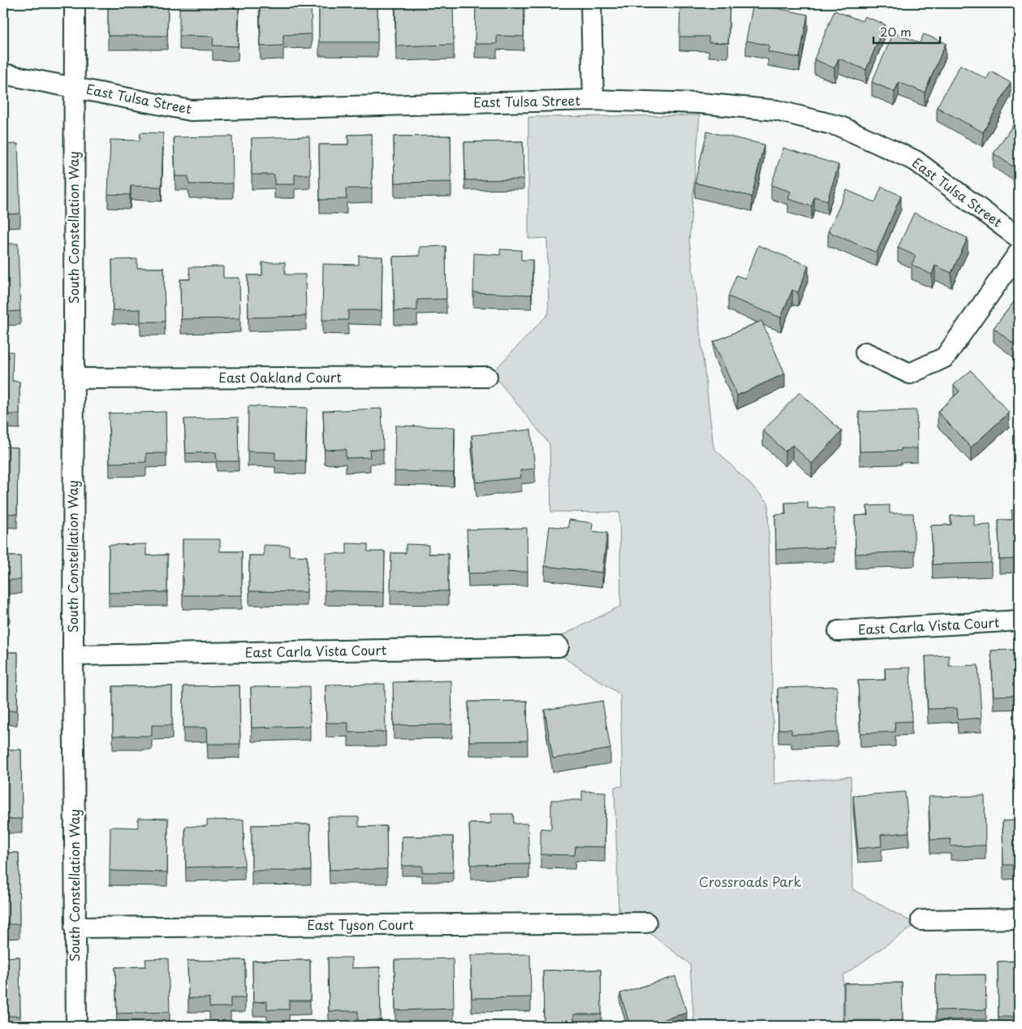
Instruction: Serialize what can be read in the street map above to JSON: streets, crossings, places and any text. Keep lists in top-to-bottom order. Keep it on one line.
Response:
{"streets":{"street":["East Tulsa Street","South Constellation Way","East Oakland Court","East Carla Vista Court","East Tyson Court"]},"crossings":[["East Tulsa Street","South Constellation Way"],["South Constellation Way","East Oakland Court"],["South Constellation Way","East Carla Vista Court"],["South Constellation Way","East Tyson Court"]],"parks":["Crossroads Park"],"scale_bar":"20 m"}
